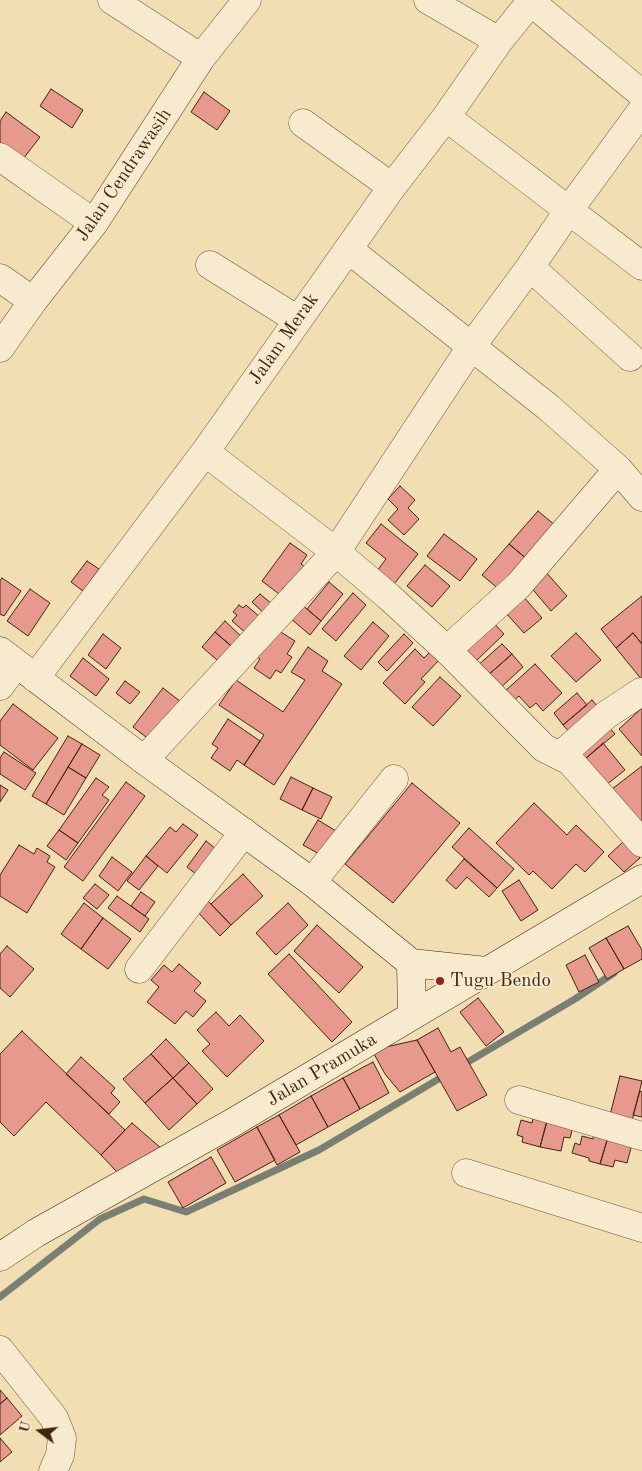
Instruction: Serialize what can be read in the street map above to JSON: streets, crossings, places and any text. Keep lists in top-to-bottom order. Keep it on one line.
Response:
{"streets":{"street":["Jalan Cendrawasih","Jalam Merak","Jalan Pramuka"]},"places":["Tugu Bendo"],"north":"left"}
